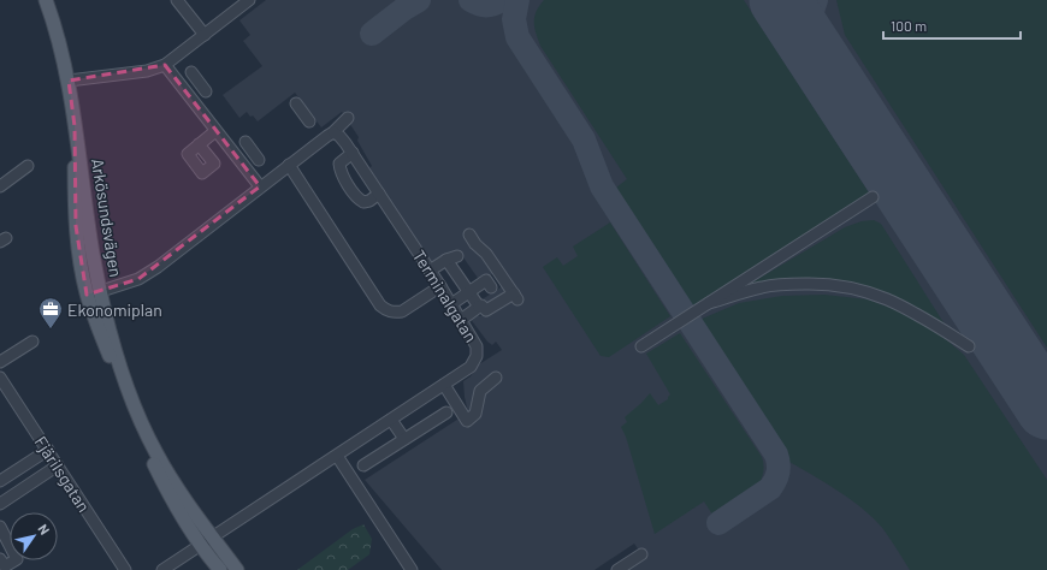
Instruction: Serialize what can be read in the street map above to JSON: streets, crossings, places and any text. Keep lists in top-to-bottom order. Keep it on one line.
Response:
{"streets":{"main road":["Arkösundsvägen"],"street":["Terminalgatan","Fjärilsgatan"]},"crossings":[["Arkösundsvägen","Terminalgatan"]],"places":{"office":["Ekonomiplan"]},"scale_bar":"100 m","north":"top right"}
